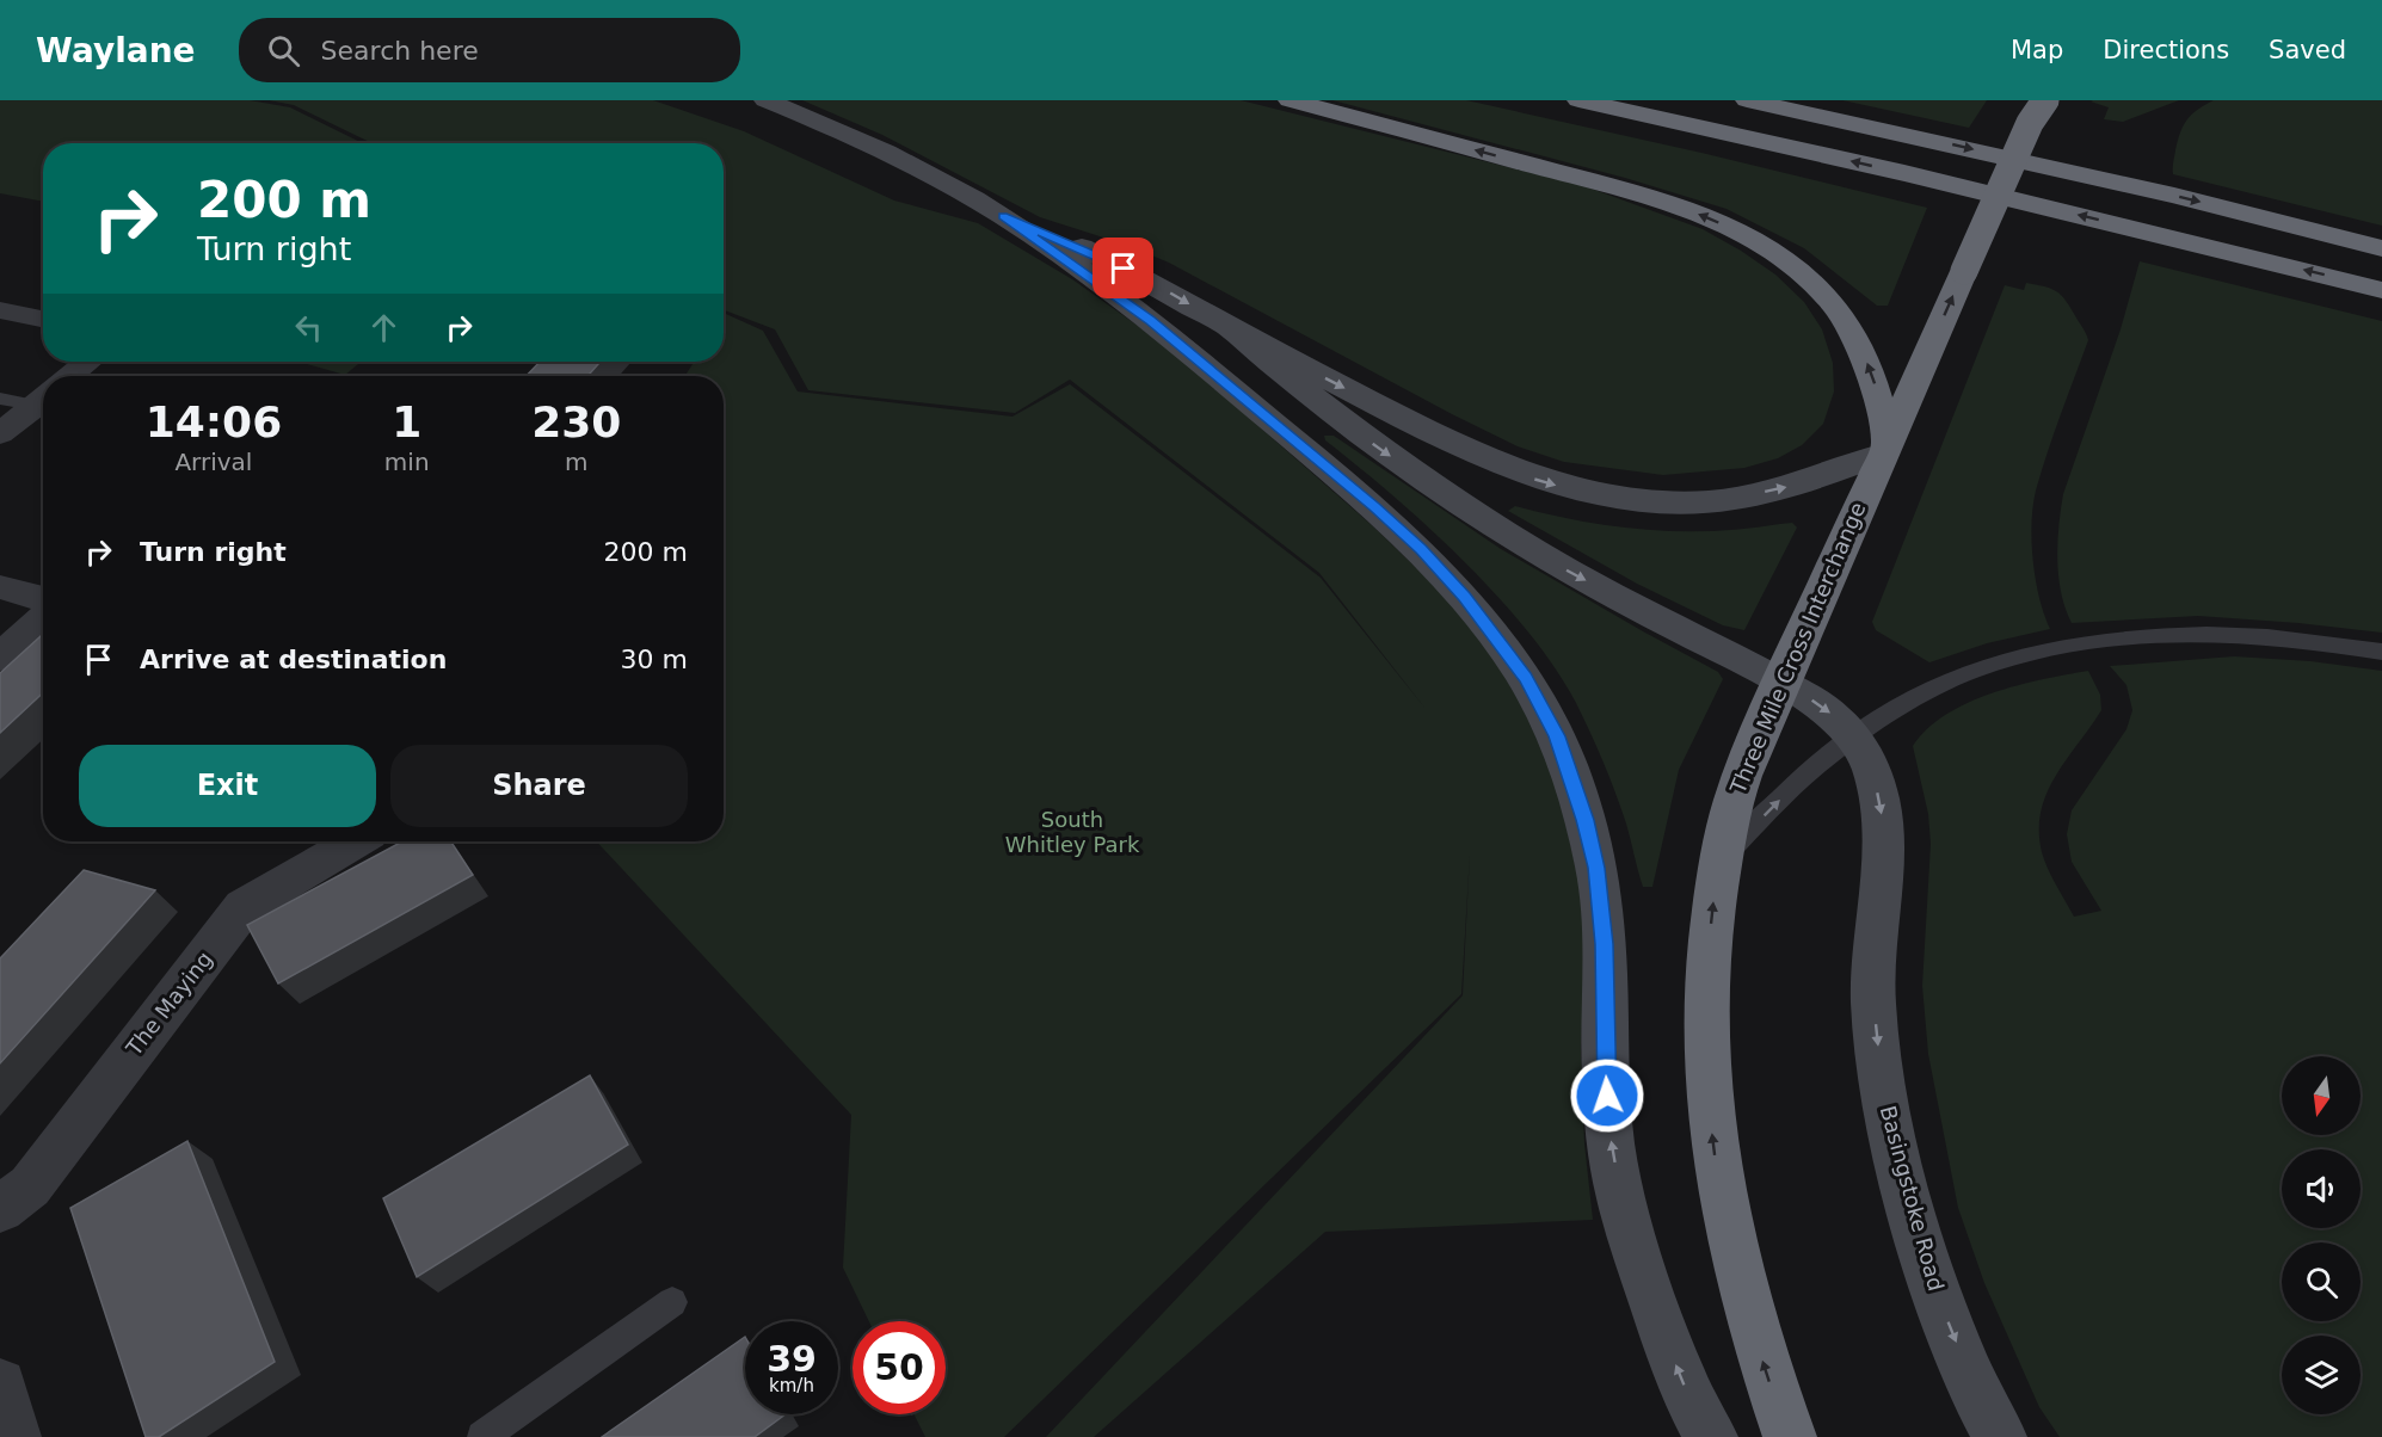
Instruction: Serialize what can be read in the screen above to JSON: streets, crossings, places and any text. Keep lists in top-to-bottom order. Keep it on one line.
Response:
{"streets":{"highway":["Three Mile Cross Interchange"],"main road":["Basingstoke Road"],"street":["The Maying"]},"one_way":["Three Mile Cross Interchange","Basingstoke Road"],"parks":["South Whitley Park"],"north":"bottom","page":{"header":"Waylane","search":"Search here","nav":["Map","Directions","Saved"],"turn":["200 m","Turn right"],"eta":["14:06","Arrival","1","min","230","m"],"list":[{"name":"Turn right","value":"200 m"},{"name":"Arrive at destination","value":"30 m"}],"buttons":["Exit","Share"],"speed":"39 km/h","limit":"50"}}
